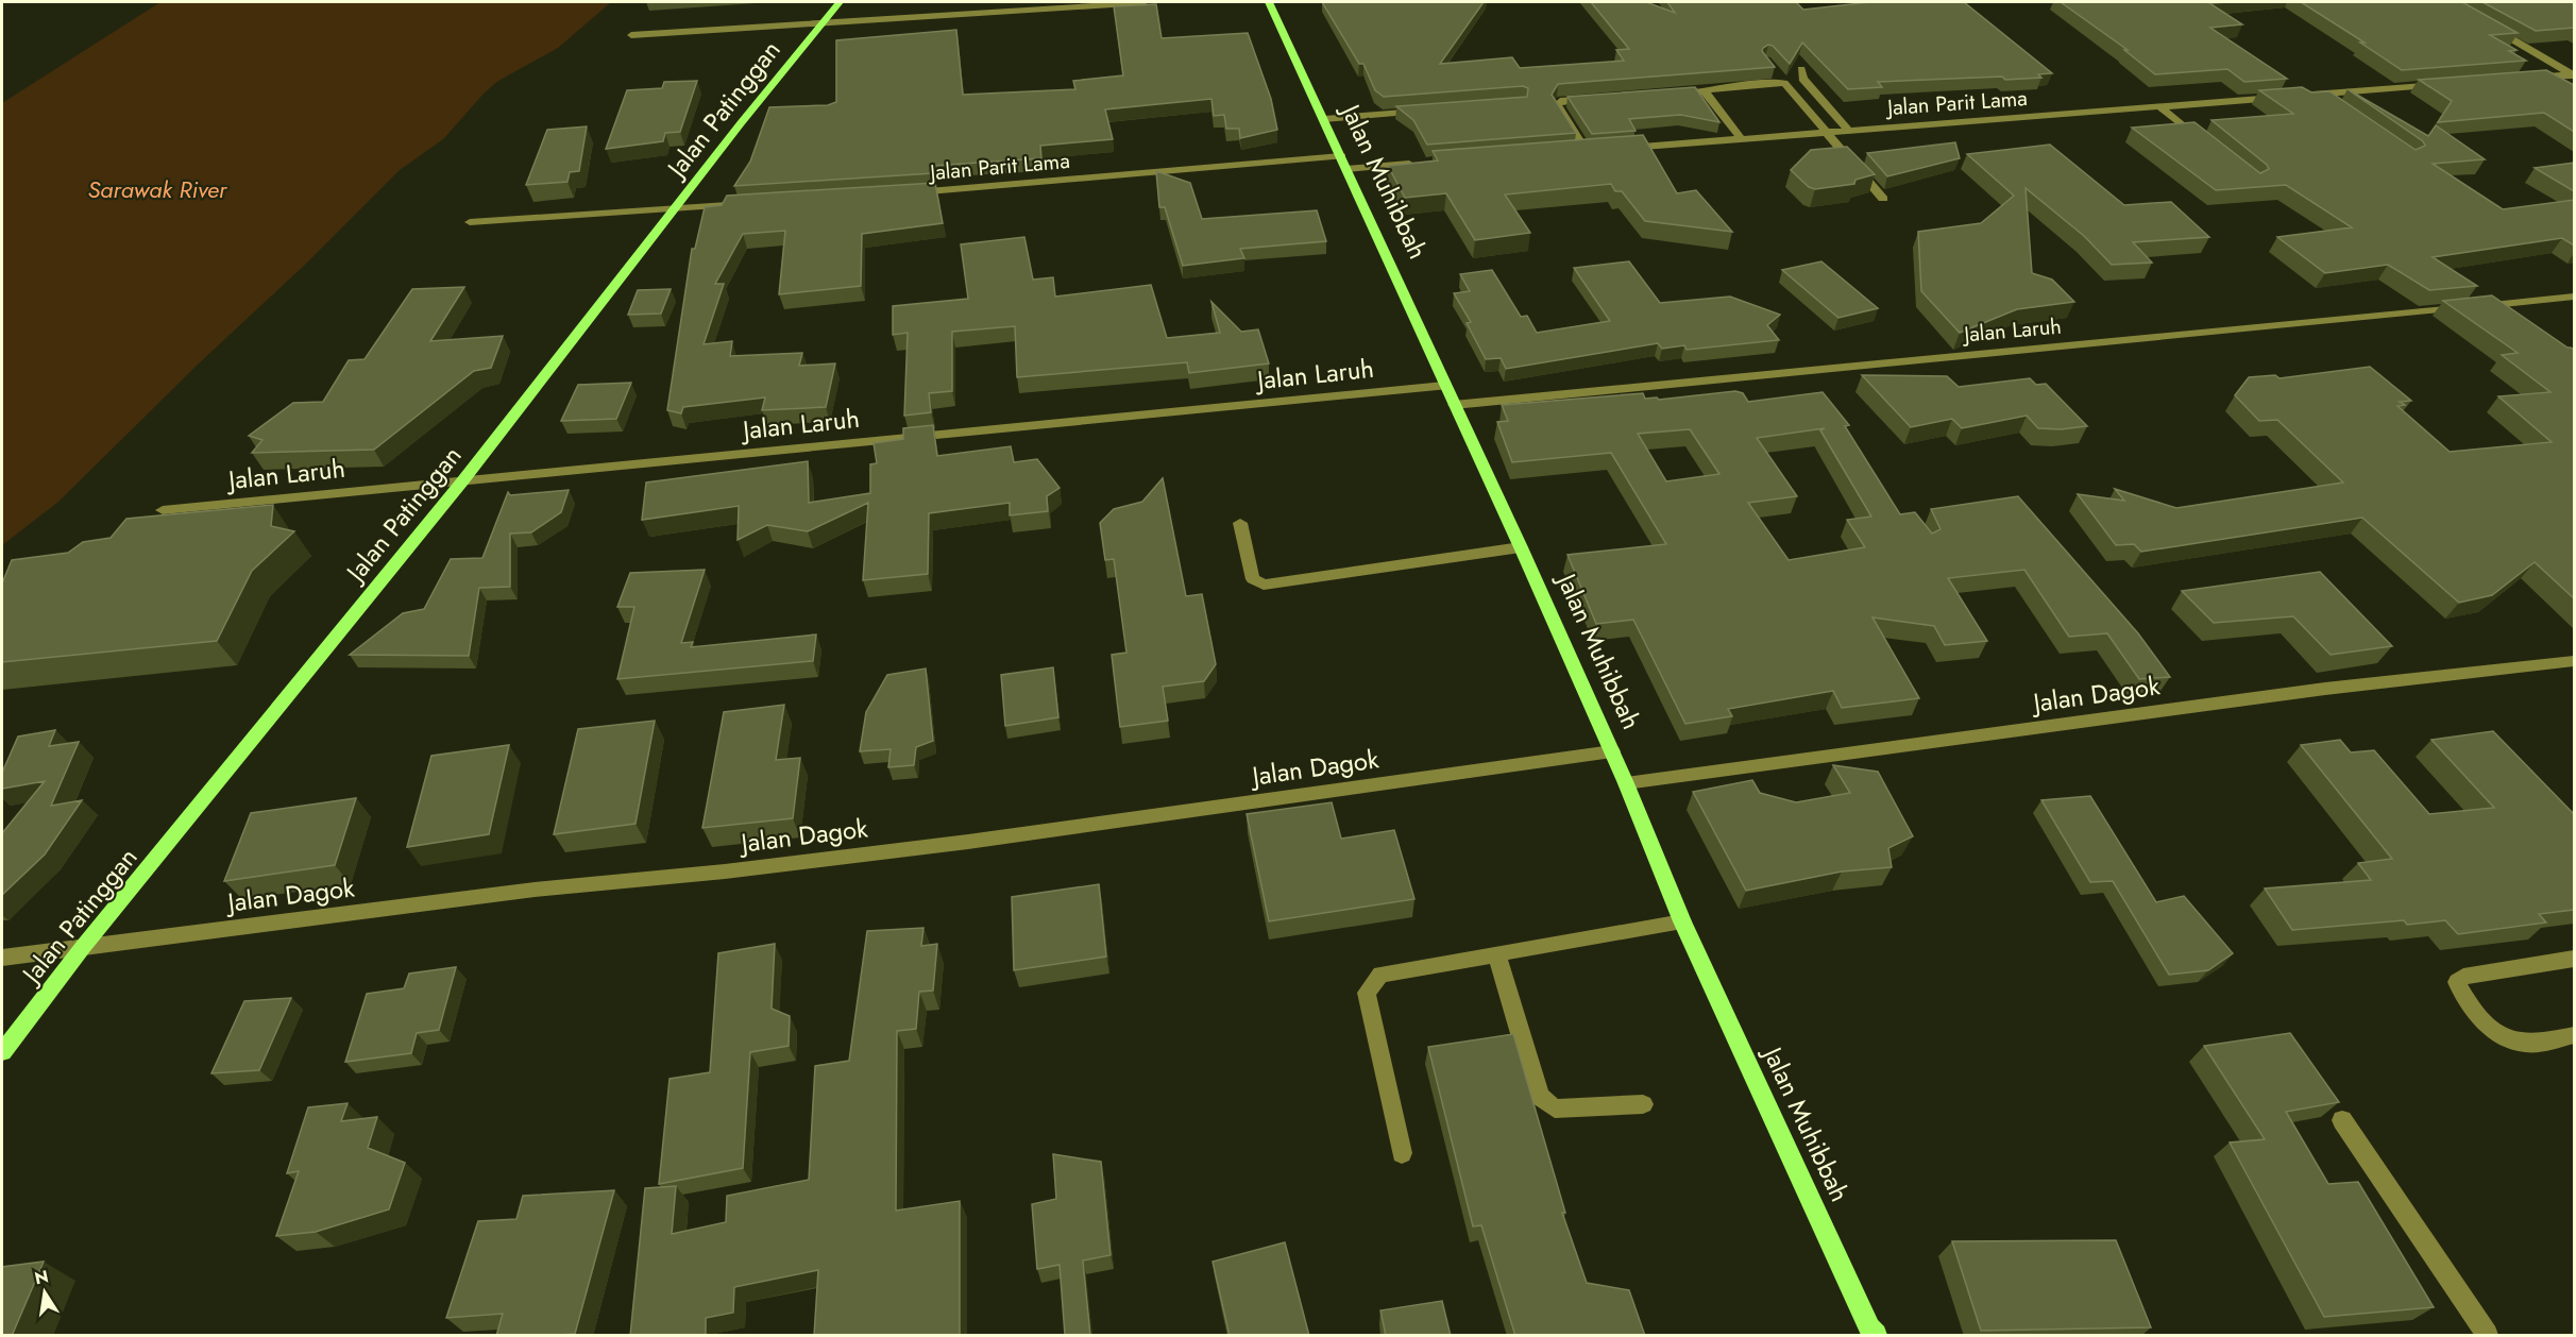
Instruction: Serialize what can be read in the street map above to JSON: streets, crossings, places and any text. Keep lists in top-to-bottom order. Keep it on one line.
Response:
{"streets":{"main road":["Jalan Patinggan","Jalan Muhibbah"],"street":["Jalan Parit Lama","Jalan Laruh","Jalan Dagok"]},"crossings":[["Jalan Parit Lama","Jalan Muhibbah"],["Jalan Patinggan","Jalan Laruh"],["Jalan Patinggan","Jalan Dagok"],["Jalan Muhibbah","Jalan Laruh"],["Jalan Muhibbah","Jalan Dagok"]],"water":["Sarawak River"],"north":"top"}
